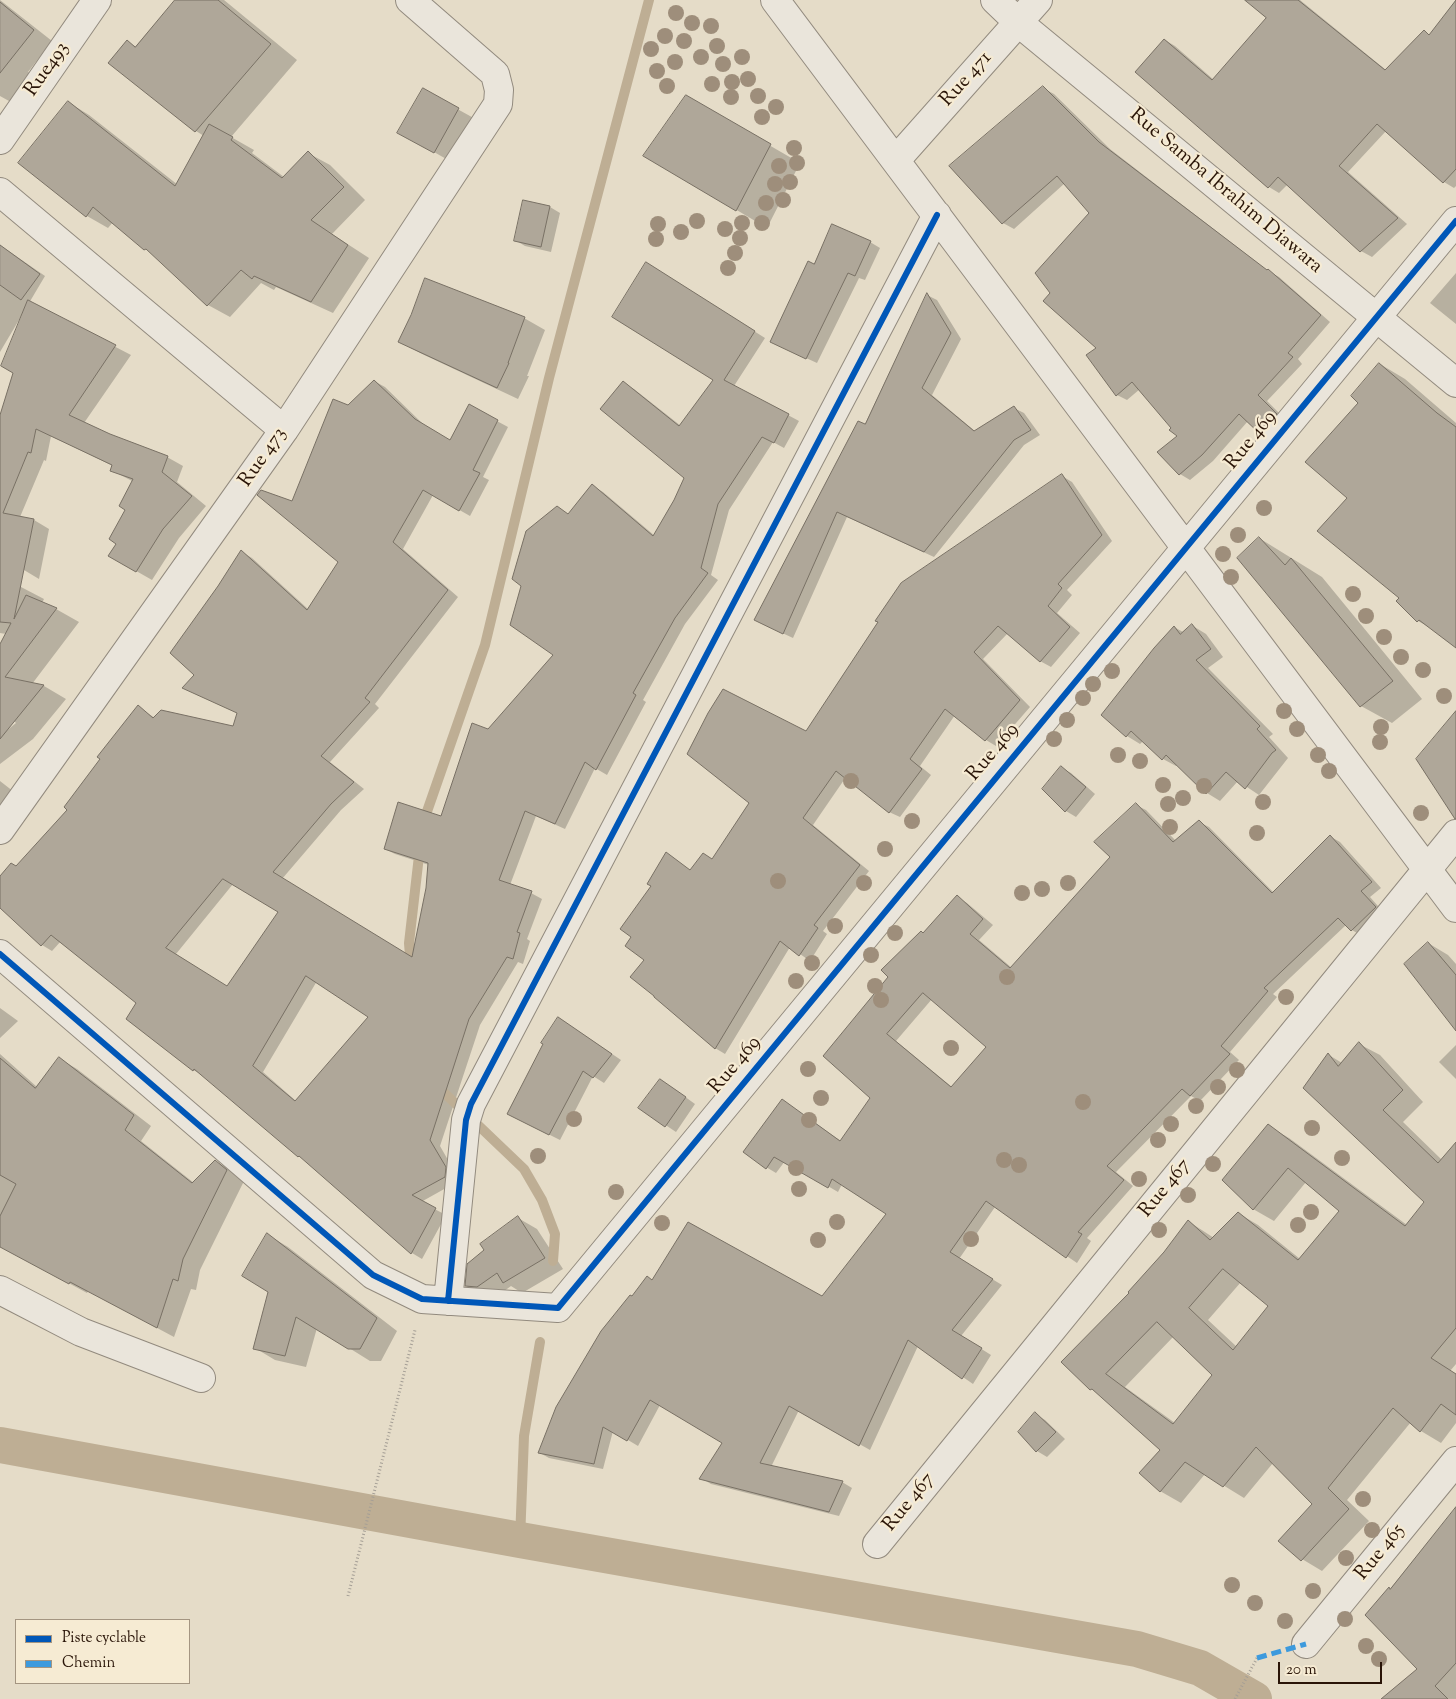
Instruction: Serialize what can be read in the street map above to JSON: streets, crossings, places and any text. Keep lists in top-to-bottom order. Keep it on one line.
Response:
{"streets":{"street":["Rue493","Rue 471","Rue Samba Ibrahim Diawara","Rue 469","Rue 473","Rue 467","Rue 465"]},"crossings":[["Rue 471","Rue Samba Ibrahim Diawara"],["Rue Samba Ibrahim Diawara","Rue 469"]],"legend":["Piste cyclable","Chemin"],"scale_bar":"20 m"}
